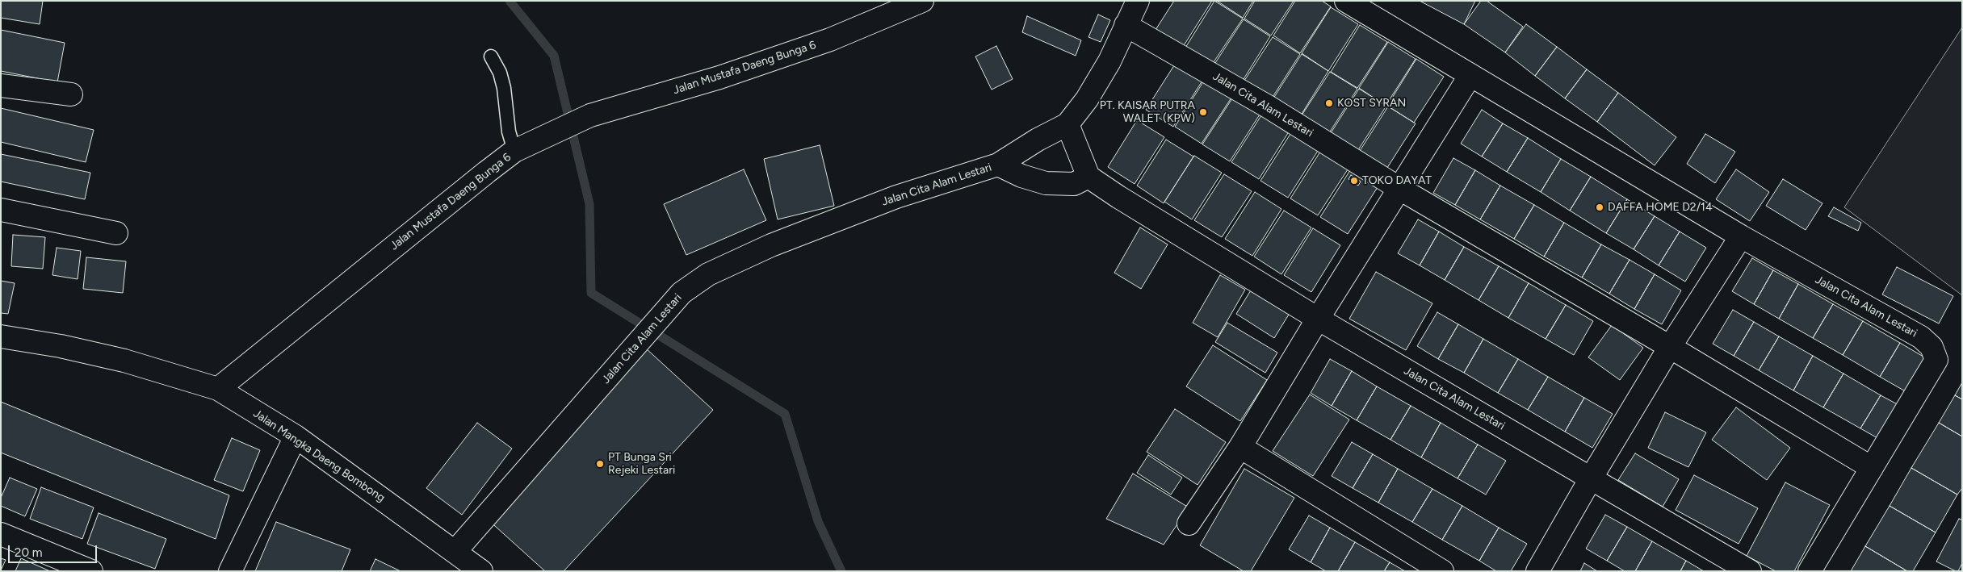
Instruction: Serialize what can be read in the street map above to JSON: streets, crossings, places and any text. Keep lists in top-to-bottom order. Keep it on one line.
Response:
{"streets":{"street":["Jalan Mustafa Daeng Bunga 6","Jalan Cita Alam Lestari","Jalan Mangka Daeng Bombong"]},"crossings":[["Jalan Mustafa Daeng Bunga 6","Jalan Mangka Daeng Bombong"],["Jalan Cita Alam Lestari","Jalan Mangka Daeng Bombong"]],"places":["KOST SYRAN","PT. KAISAR PUTRA WALET (KPW)","TOKO DAYAT","DAFFA HOME D2/14","PT Bunga Sri Rejeki Lestari"],"scale_bar":"20 m"}
